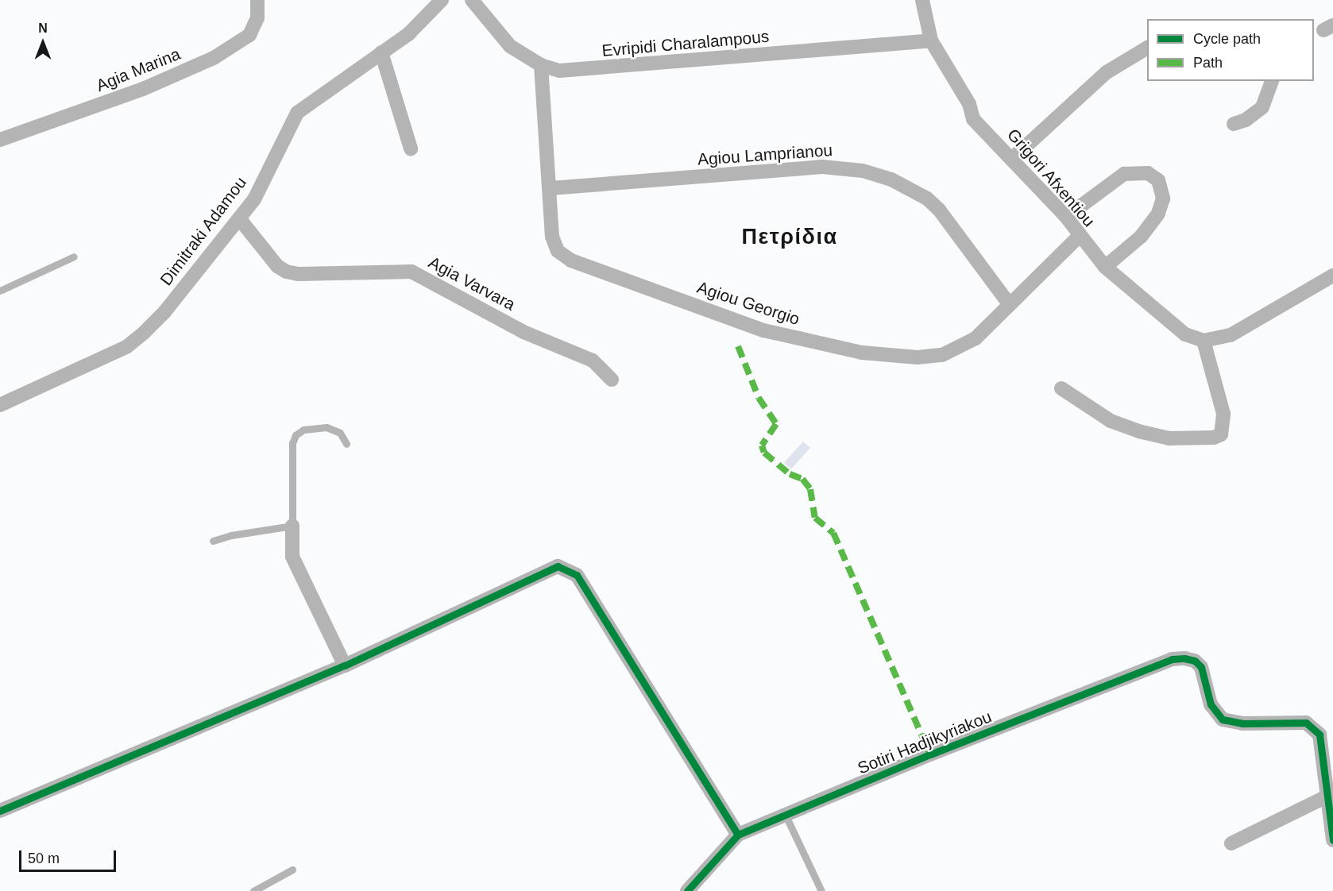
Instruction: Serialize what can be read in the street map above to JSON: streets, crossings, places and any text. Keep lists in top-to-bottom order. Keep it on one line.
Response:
{"streets":{"street":["Evripidi Charalampous","Agia Marina","Agiou Lamprianou","Grigori Afxentiou","Dimitraki Adamou","Agia Varvara","Agiou Georgio","Sotiri Hadjikyriakou"]},"crossings":[["Evripidi Charalampous","Grigori Afxentiou"],["Evripidi Charalampous","Agiou Georgio"],["Agiou Lamprianou","Agiou Georgio"],["Grigori Afxentiou","Agiou Georgio"],["Dimitraki Adamou","Agia Varvara"]],"districts":["Πετρίδια"],"legend":["Cycle path","Path"],"scale_bar":"50 m","north":"top"}
